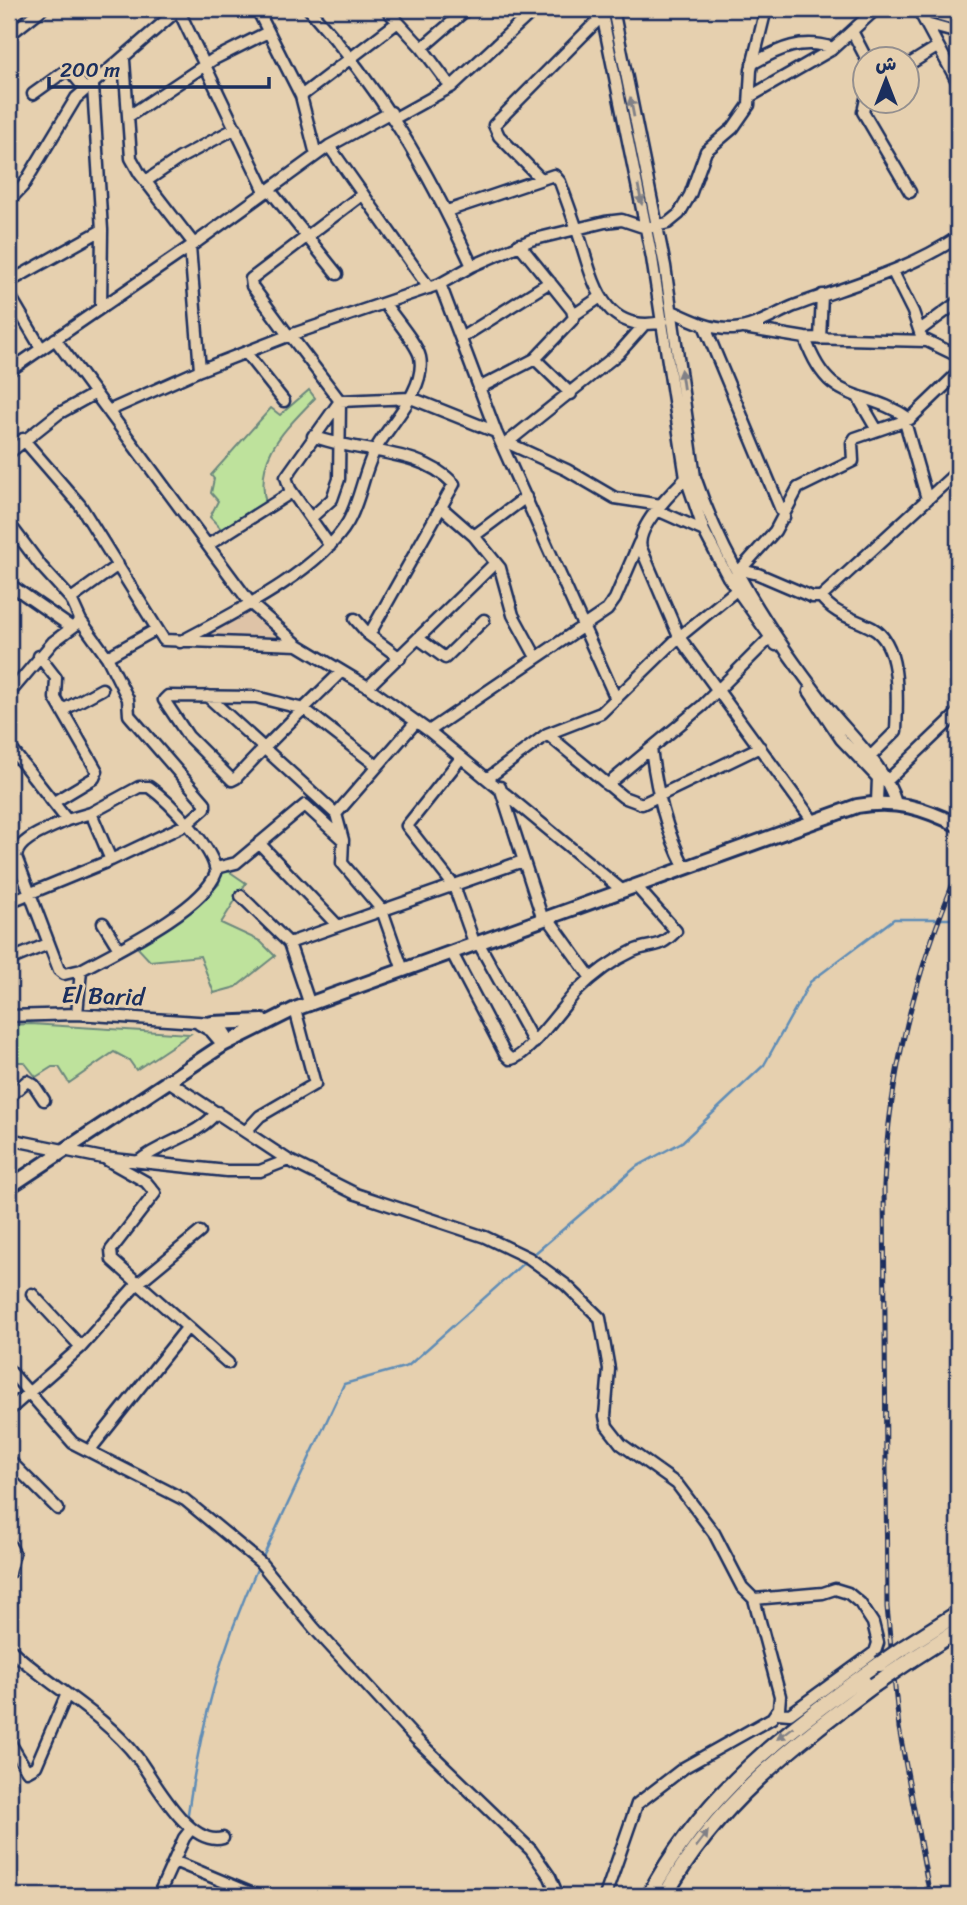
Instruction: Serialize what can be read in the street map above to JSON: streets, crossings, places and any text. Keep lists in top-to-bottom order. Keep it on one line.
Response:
{"streets":{"street":["El Barid"]},"scale_bar":"200 m","north":"top"}
